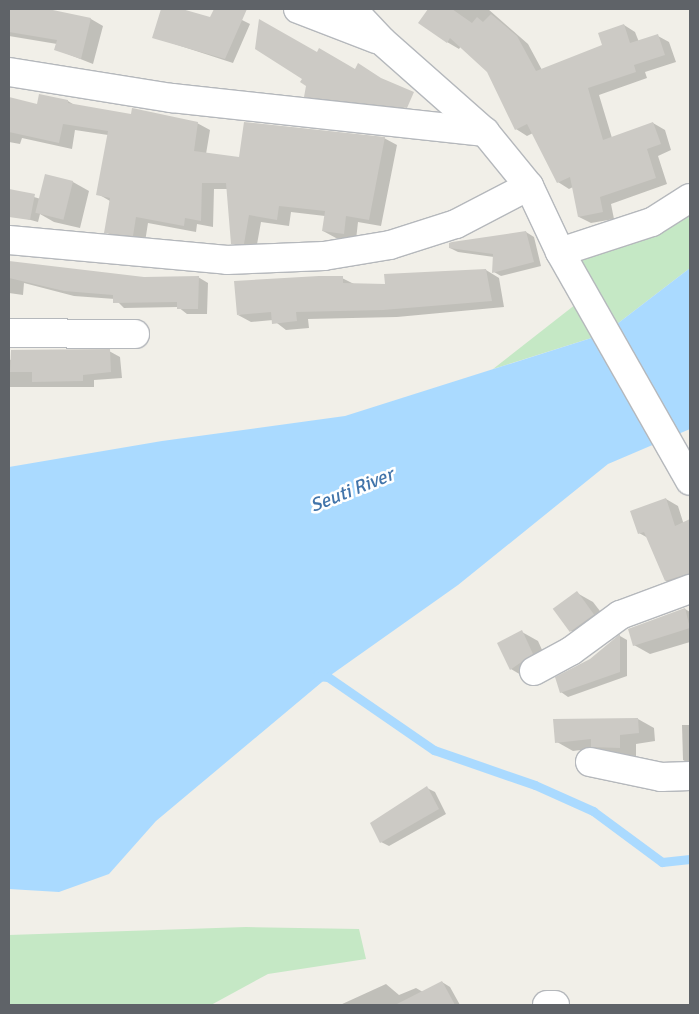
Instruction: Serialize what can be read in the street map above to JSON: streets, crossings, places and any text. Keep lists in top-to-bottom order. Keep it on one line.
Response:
{"water":["Seuti River"]}
